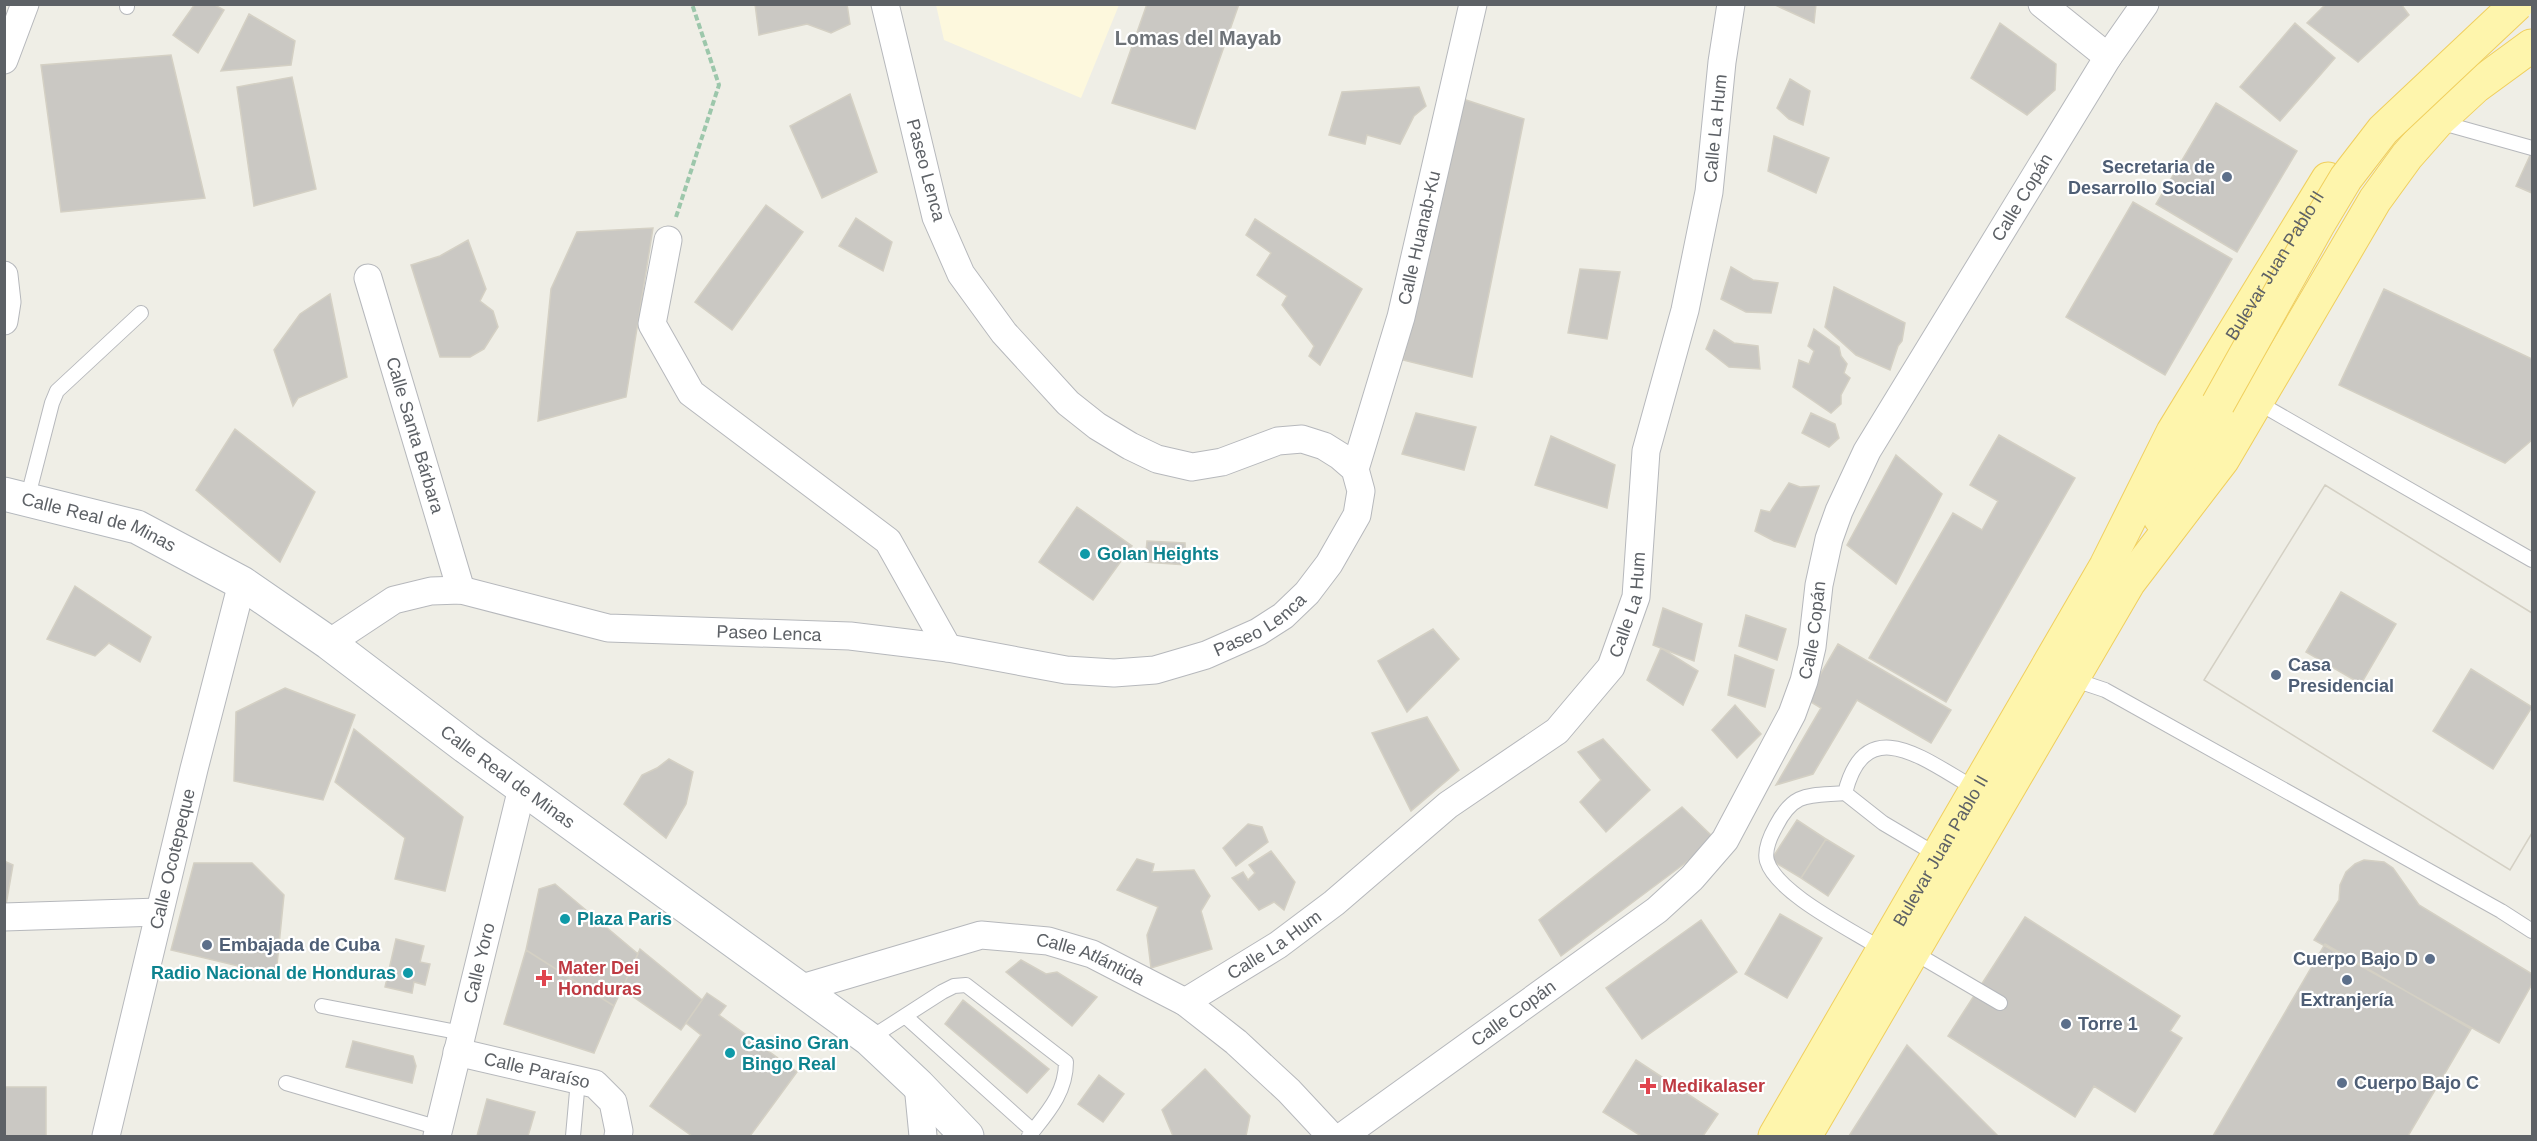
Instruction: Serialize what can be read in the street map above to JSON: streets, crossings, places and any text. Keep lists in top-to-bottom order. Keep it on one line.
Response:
{"streets":{"main road":["Bulevar Juan Pablo II"],"street":["Calle La Hum","Paseo Lenca","Calle Copán","Calle Huanab-Ku","Calle Santa Bárbara","Calle Real de Minas","Calle Ocotepeque","Calle Yoro","Calle Atlántida","Calle Paraíso"]},"crossings":[["Calle La Hum","Calle Atlántida"],["Paseo Lenca","Calle Huanab-Ku"],["Paseo Lenca","Calle Santa Bárbara"],["Paseo Lenca","Calle Real de Minas"],["Calle Real de Minas","Calle Ocotepeque"],["Calle Real de Minas","Calle Yoro"],["Calle Real de Minas","Calle Atlántida"],["Calle Yoro","Calle Paraíso"]],"districts":["Lomas del Mayab"],"places":{"other":["Secretaria de Desarrollo Social","Golan Heights","Casa Presidencial","Plaza Paris","Embajada de Cuba","Cuerpo Bajo D","Radio Nacional de Honduras","Extranjería","Torre 1","Casino Gran Bingo Real","Cuerpo Bajo C"],"health":["Mater Dei Honduras","Medikalaser"]}}
